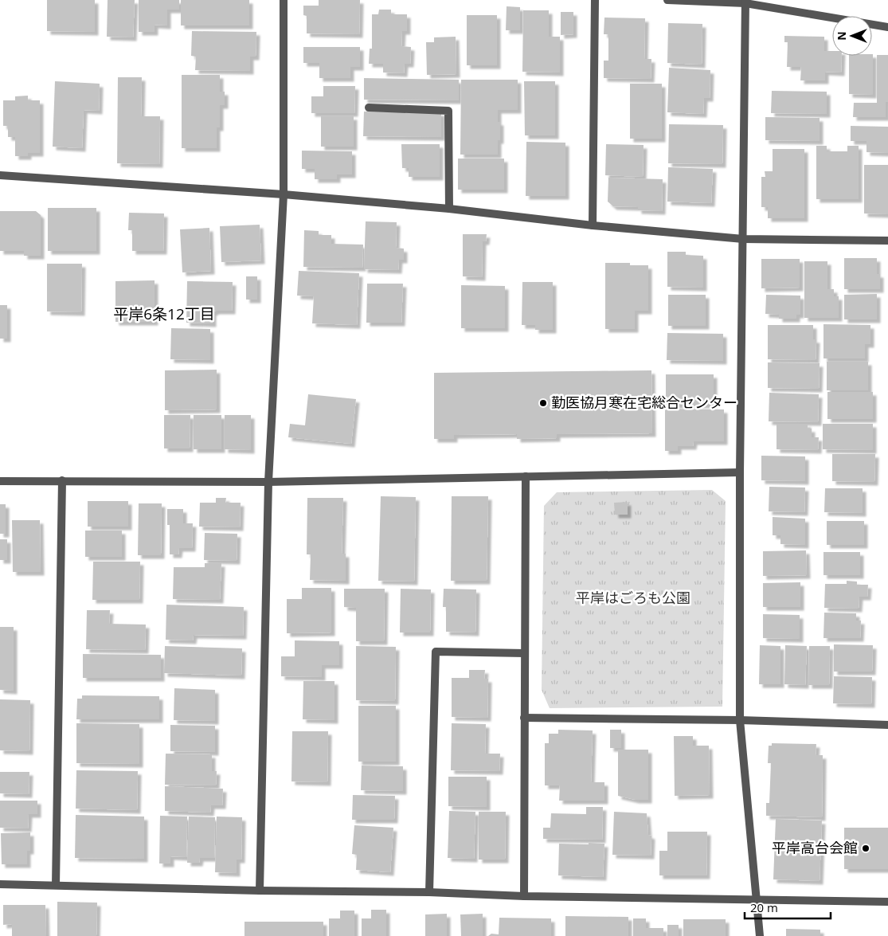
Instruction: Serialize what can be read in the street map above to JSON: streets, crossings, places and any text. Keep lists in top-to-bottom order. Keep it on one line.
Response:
{"districts":["平岸6条12丁目"],"parks":["平岸はごろも公園"],"places":["勤医協月寒在宅総合センター","平岸高台会館"],"scale_bar":"20 m","north":"left"}
